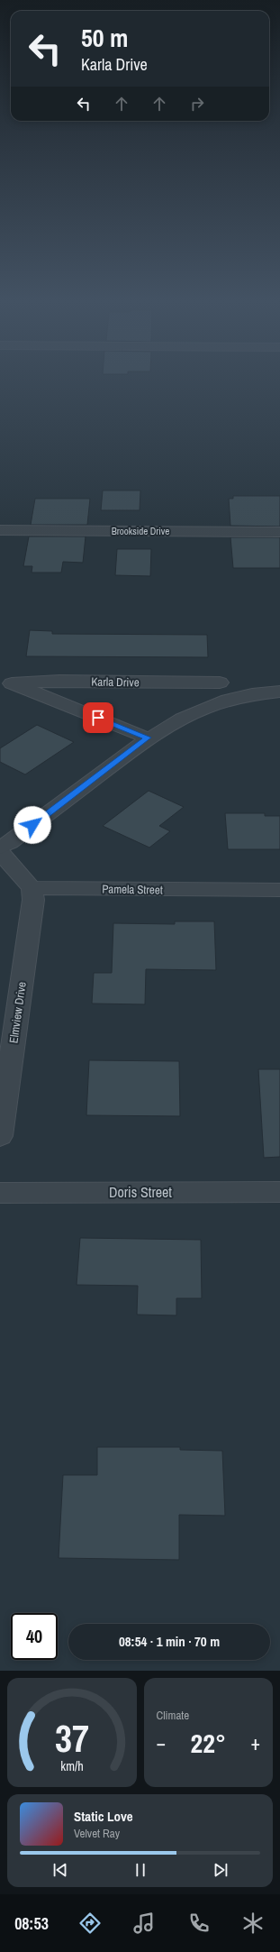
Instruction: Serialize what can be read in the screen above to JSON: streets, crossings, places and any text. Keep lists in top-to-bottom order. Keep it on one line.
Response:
{"streets":{"street":["Brookside Drive","Karla Drive","Pamela Street","Elmview Drive","Doris Street"]},"crossings":[["Pamela Street","Elmview Drive"]],"page":{"turn":["50 m","Karla Drive"],"limit":"40","trip":"08:54 · 1 min · 70 m","tile":"Climate","heat":["−","22°","+"],"song":["Static Love","Velvet Ray"],"tabs":"08:53","gauge":["37","km/h"]}}
